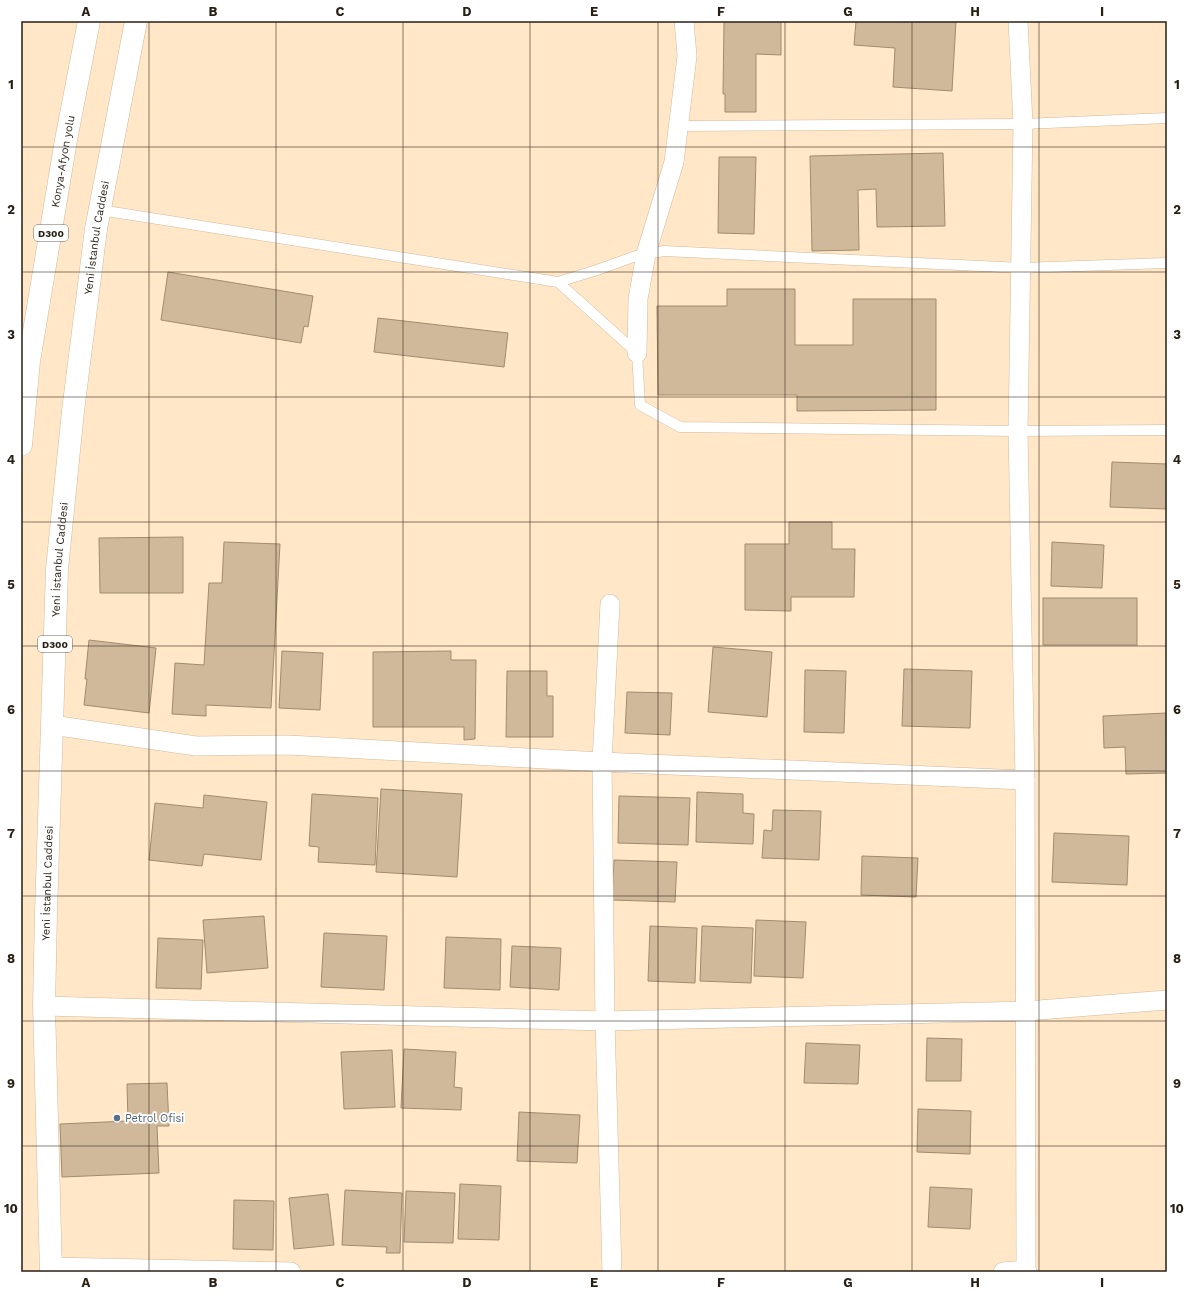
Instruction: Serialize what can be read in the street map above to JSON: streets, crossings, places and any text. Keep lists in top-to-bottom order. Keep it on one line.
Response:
{"streets":{"highway":["Konya-Afyon yolu","D300","Yeni İstanbul Caddesi"]},"places":["Petrol Ofisi"],"grid":{"columns":["A","B","C","D","E","F","G","H","I"],"rows":["1","2","3","4","5","6","7","8","9","10"]}}
